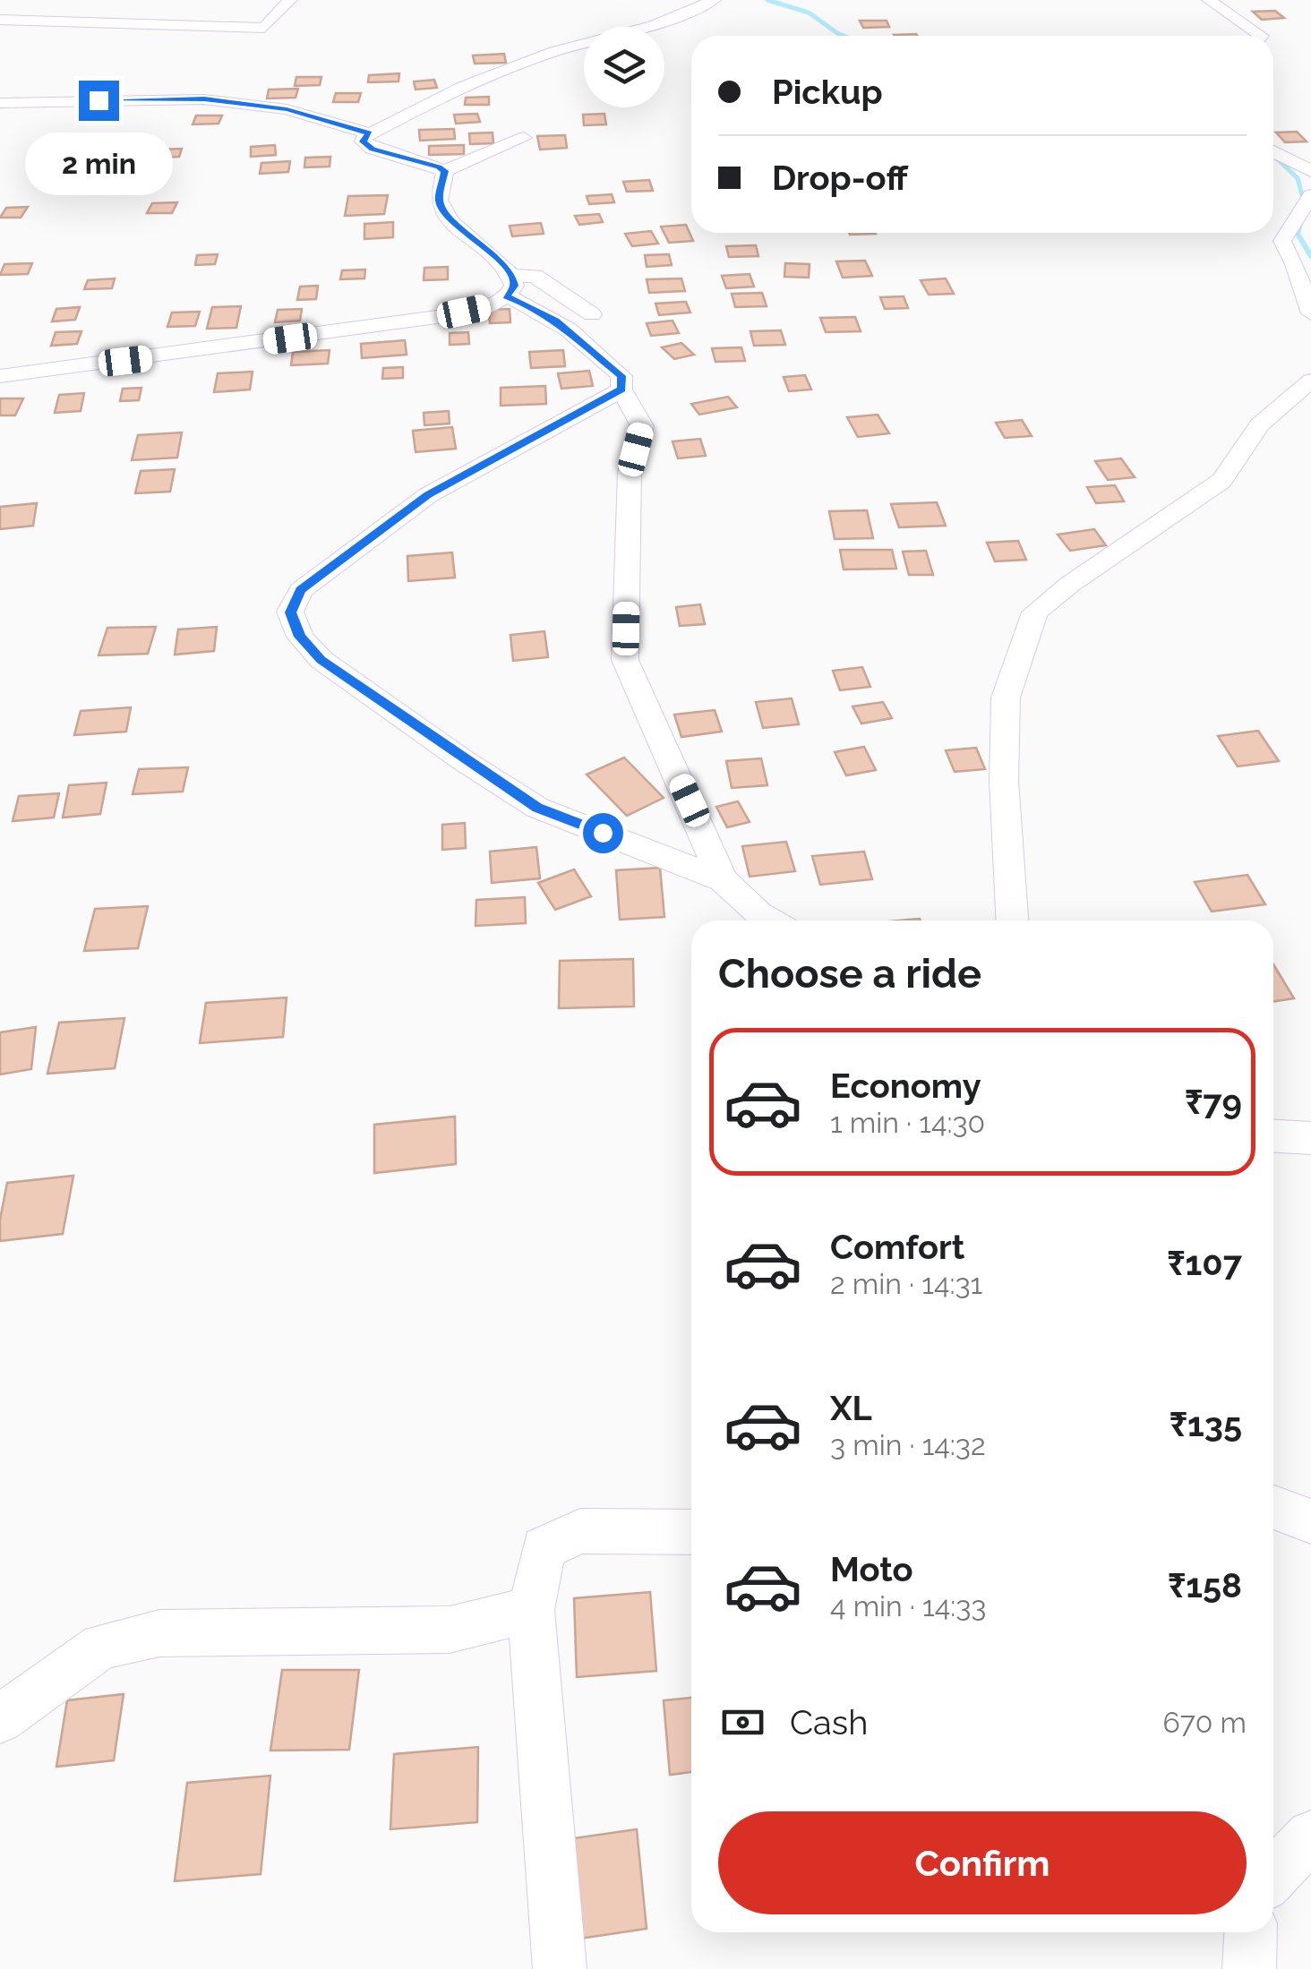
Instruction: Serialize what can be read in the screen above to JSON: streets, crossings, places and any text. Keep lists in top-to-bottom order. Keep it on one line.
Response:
{"page":{"banner":["Pickup","Drop-off"],"bubble":"2 min","heading":"Choose a ride","list":[{"name":"Economy","note":"1 min · 14:30","value":"₹79"},{"name":"Comfort","note":"2 min · 14:31","value":"₹107"},{"name":"XL","note":"3 min · 14:32","value":"₹135"},{"name":"Moto","note":"4 min · 14:33","value":"₹158"}],"pay":["Cash","670 m"],"buttons":"Confirm"}}
